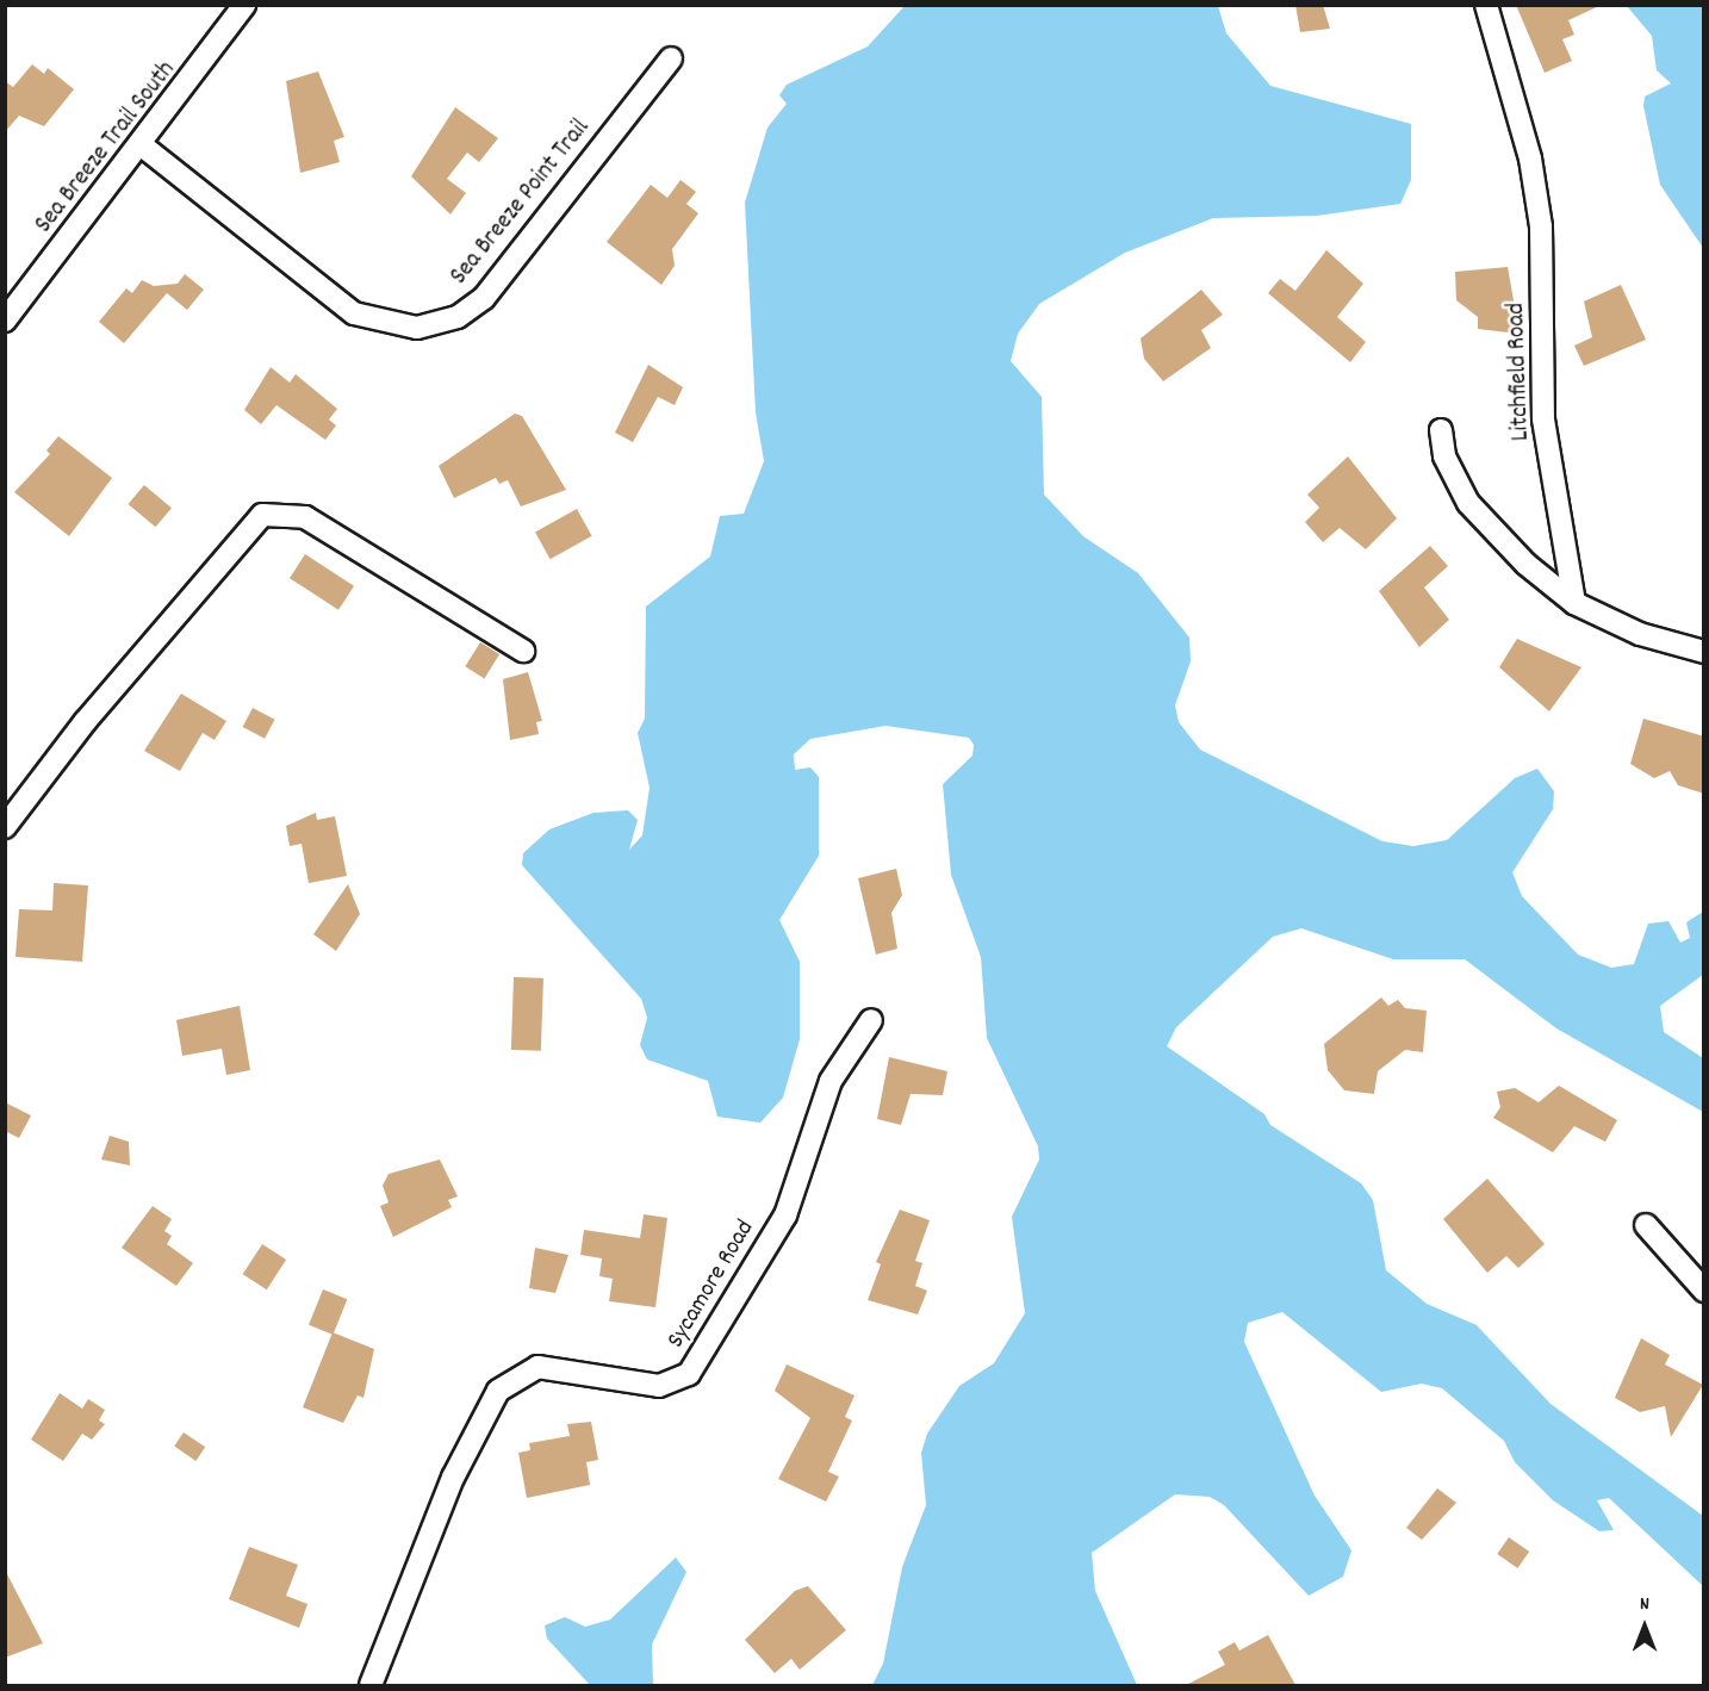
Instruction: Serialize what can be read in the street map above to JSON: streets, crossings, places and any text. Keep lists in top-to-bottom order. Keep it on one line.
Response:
{"streets":{"street":["Sea Breeze Trail South","Sea Breeze Point Trail","Litchfield Road","Sycamore Road"]},"crossings":[["Sea Breeze Trail South","Sea Breeze Point Trail"]],"north":"top"}
